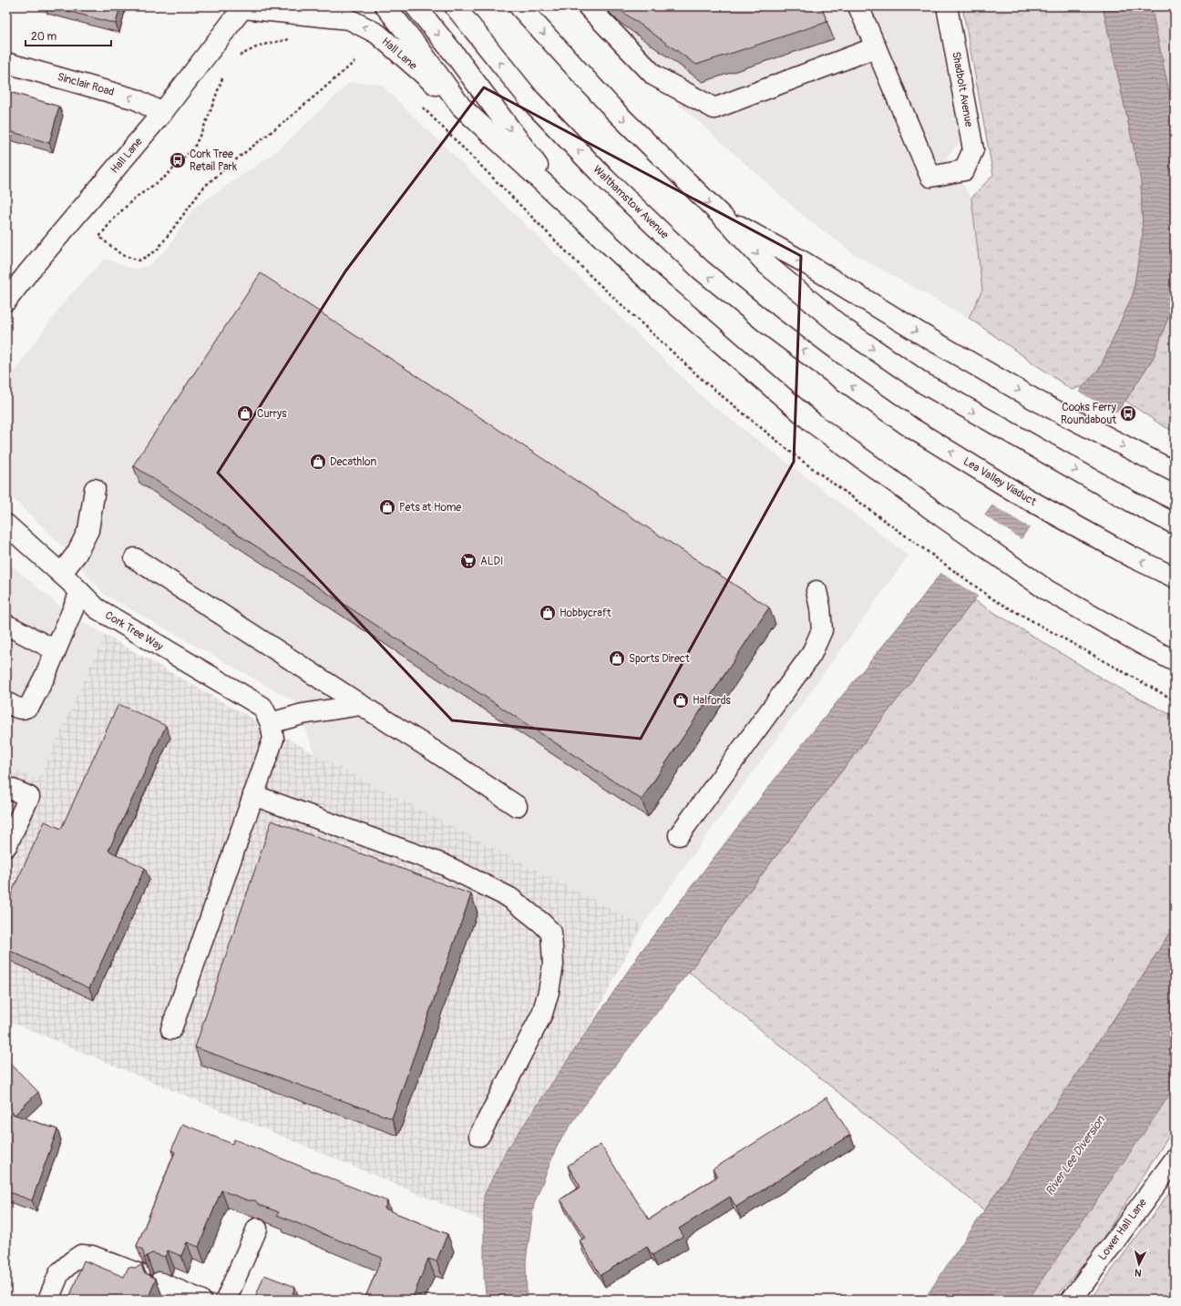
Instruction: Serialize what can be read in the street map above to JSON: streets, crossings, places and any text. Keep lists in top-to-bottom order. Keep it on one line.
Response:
{"streets":{"main road":["Hall Lane","Sinclair Road","Shadbolt Avenue","Walthamstow Avenue","Lea Valley Viaduct","Cork Tree Way","Lower Hall Lane"]},"crossings":[["Hall Lane","Sinclair Road"],["Walthamstow Avenue","Lea Valley Viaduct"]],"one_way":["Hall Lane","Sinclair Road"],"water":["River Lee Diversion"],"places":{"bus stop":["Cork Tree Retail Park","Cooks Ferry Roundabout"],"shop":["Currys","Decathlon","Pets at Home","Hobbycraft","Sports Direct","Halfords"],"supermarket":["ALDI"]},"scale_bar":"20 m","north":"bottom"}
